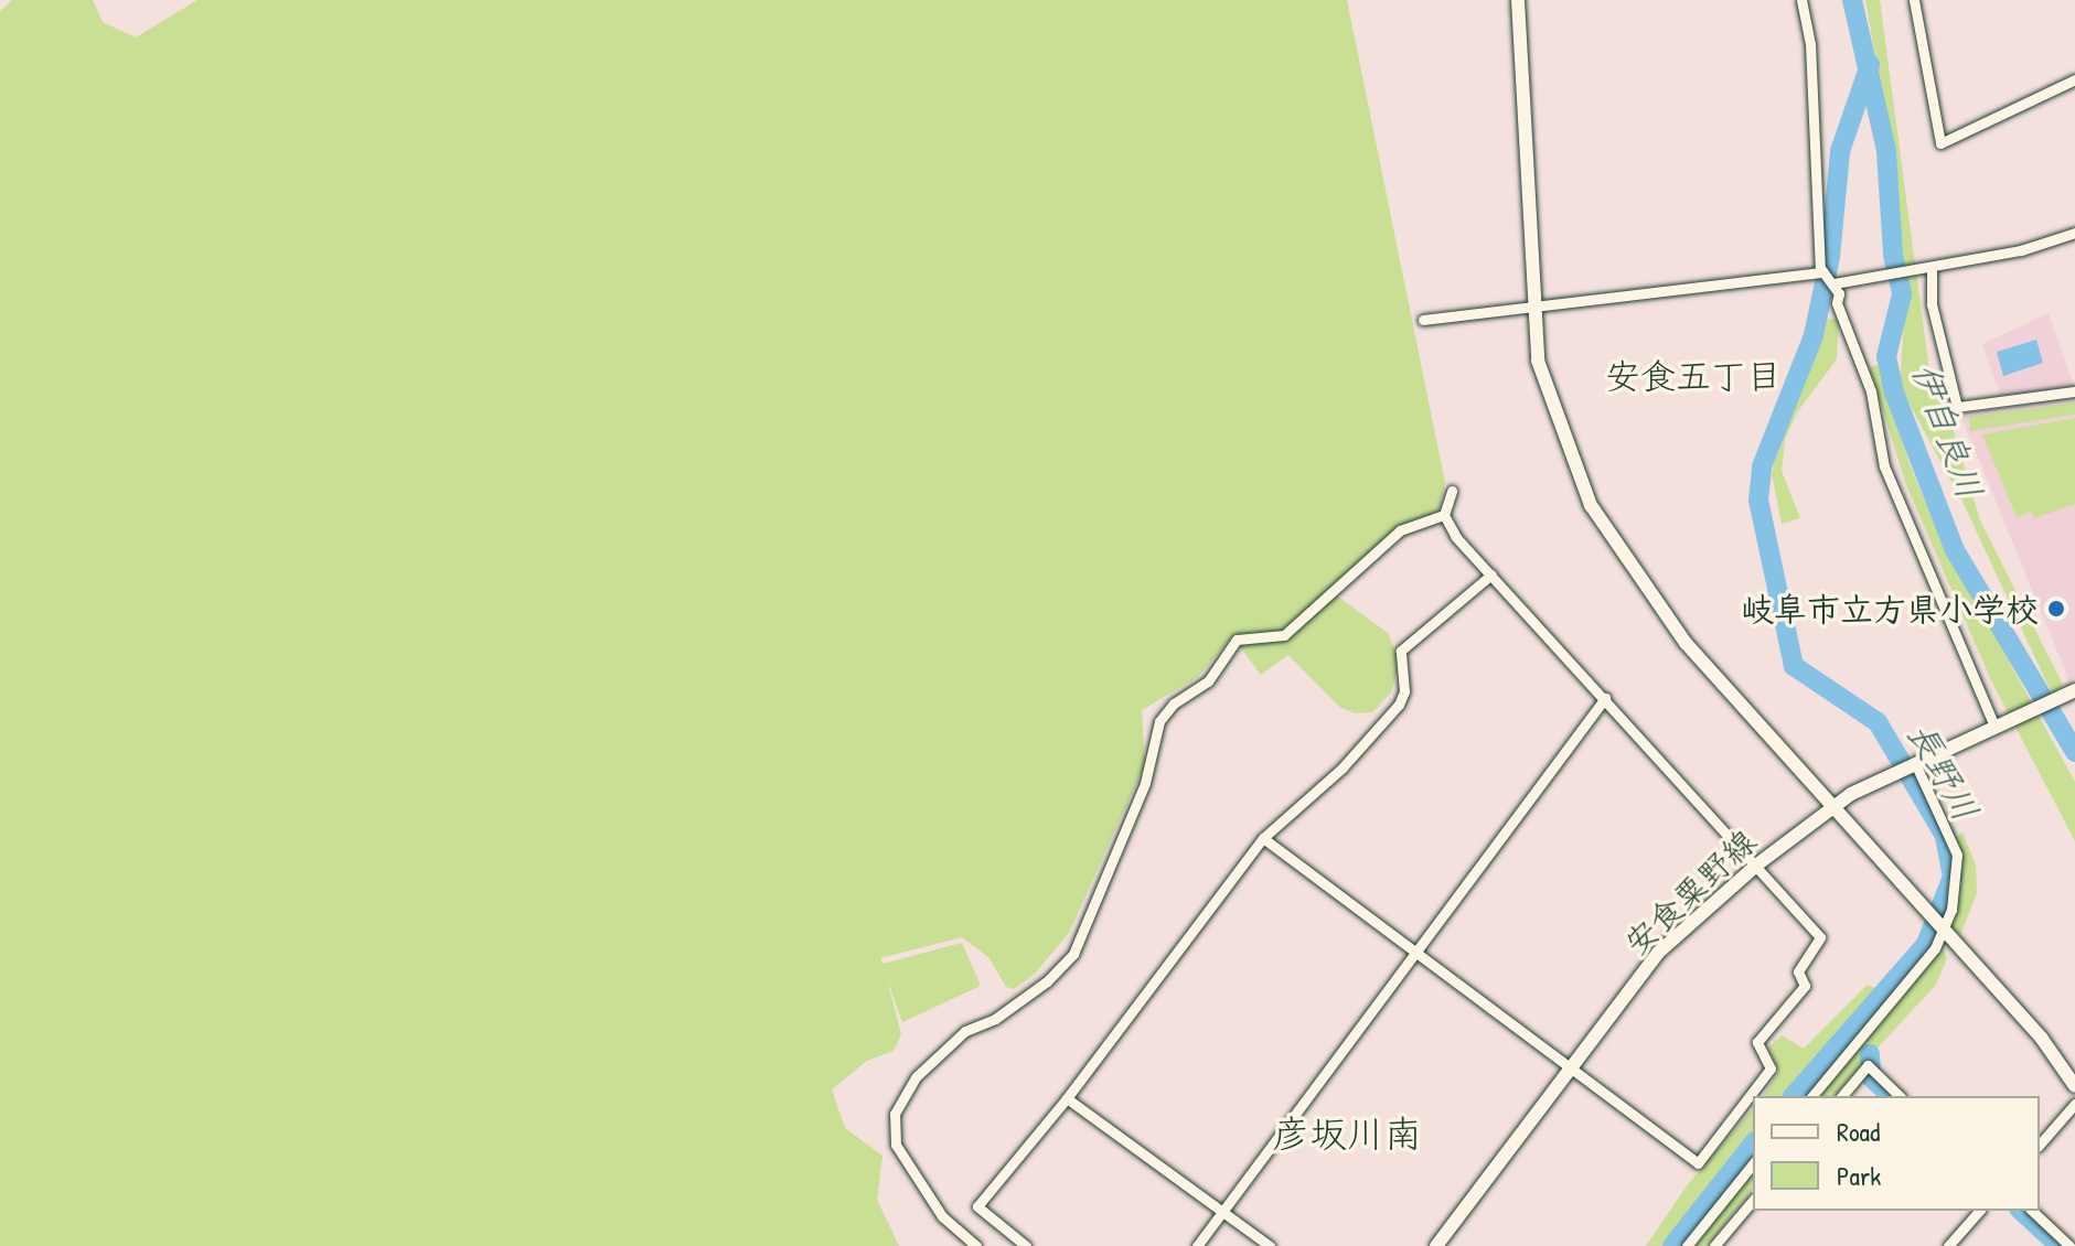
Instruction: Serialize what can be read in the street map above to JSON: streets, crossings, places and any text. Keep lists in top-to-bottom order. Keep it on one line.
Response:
{"streets":{"street":["安食粟野線"]},"districts":["安食五丁目","彦坂川南"],"water":["伊自良川","長野川"],"places":["岐阜市立方県小学校"],"legend":["Road","Park"]}
